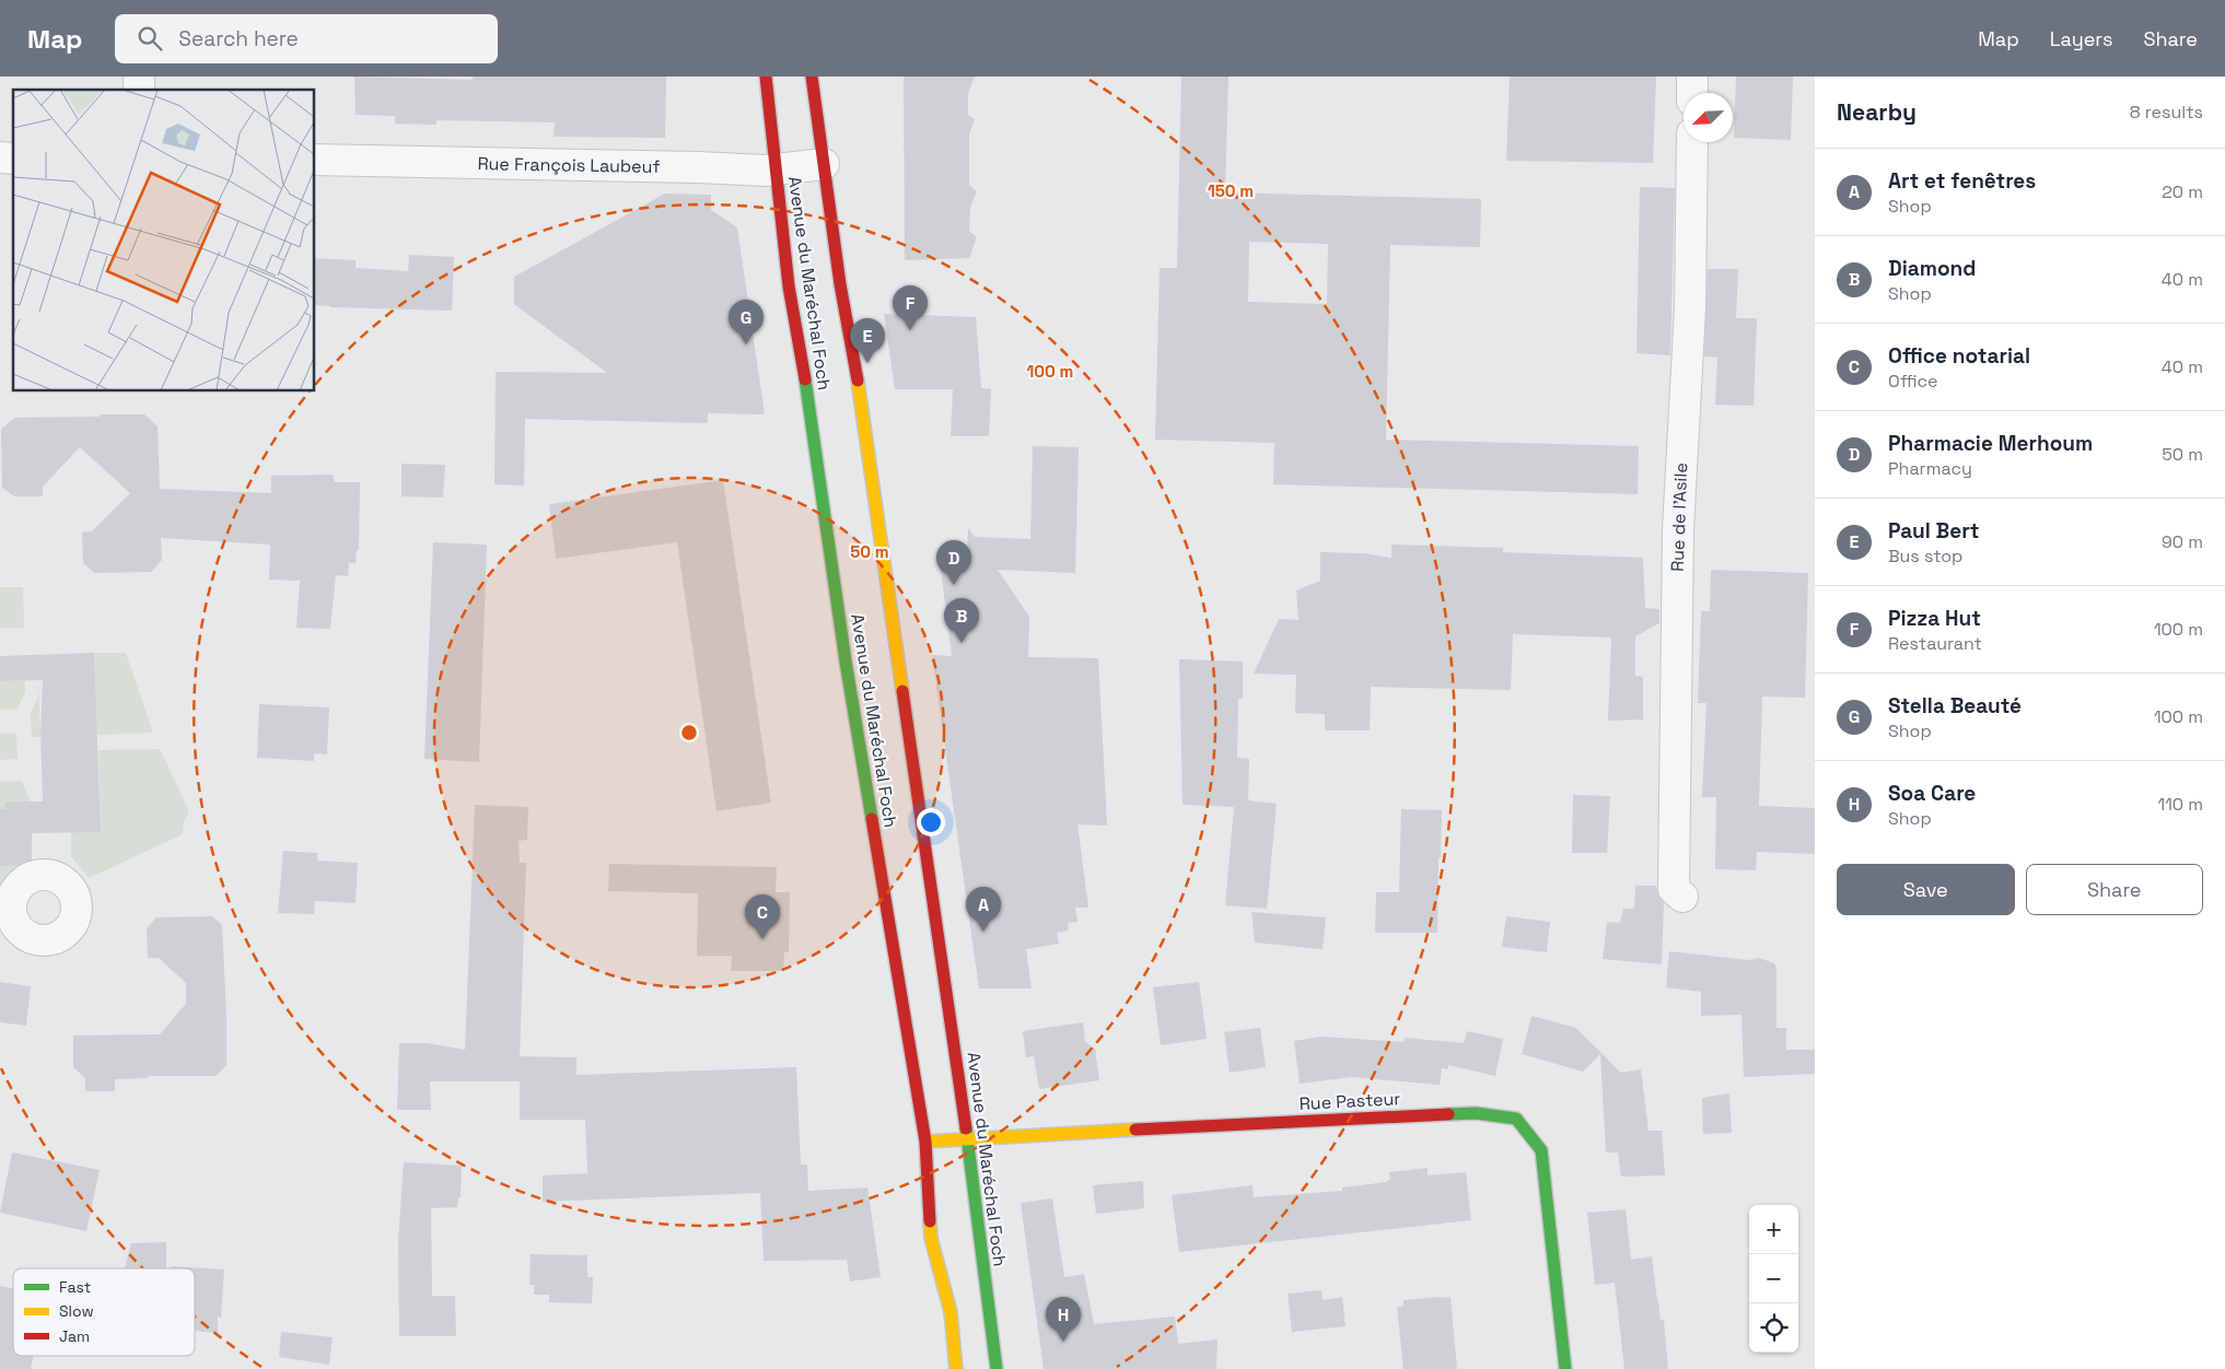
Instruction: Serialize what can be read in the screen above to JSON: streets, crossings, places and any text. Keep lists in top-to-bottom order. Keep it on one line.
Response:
{"streets":{"main road":["Avenue du Maréchal Foch","Rue Pasteur"],"street":["Rue François Laubeuf","Rue de l'Asile"]},"crossings":[["Rue François Laubeuf","Avenue du Maréchal Foch"],["Avenue du Maréchal Foch","Rue Pasteur"]],"legend":["Fast","Slow","Jam"],"north":"bottom left","page":{"header":"Map","search":"Search here","nav":["Map","Layers","Share"],"heading":["Nearby","8 results"],"list":[{"mark":"A","name":"Art et fenêtres","note":"Shop","value":"20 m"},{"mark":"B","name":"Diamond","note":"Shop","value":"40 m"},{"mark":"C","name":"Office notarial","note":"Office","value":"40 m"},{"mark":"D","name":"Pharmacie Merhoum","note":"Pharmacy","value":"50 m"},{"mark":"E","name":"Paul Bert","note":"Bus stop","value":"90 m"},{"mark":"F","name":"Pizza Hut","note":"Restaurant","value":"100 m"},{"mark":"G","name":"Stella Beauté","note":"Shop","value":"100 m"},{"mark":"H","name":"Soa Care","note":"Shop","value":"110 m"}],"pins":["F","G","E","D","B","A","C","H"],"buttons":["Save","Share"],"map_buttons":["+","−"]},"rings":["150 m","100 m","50 m"]}
